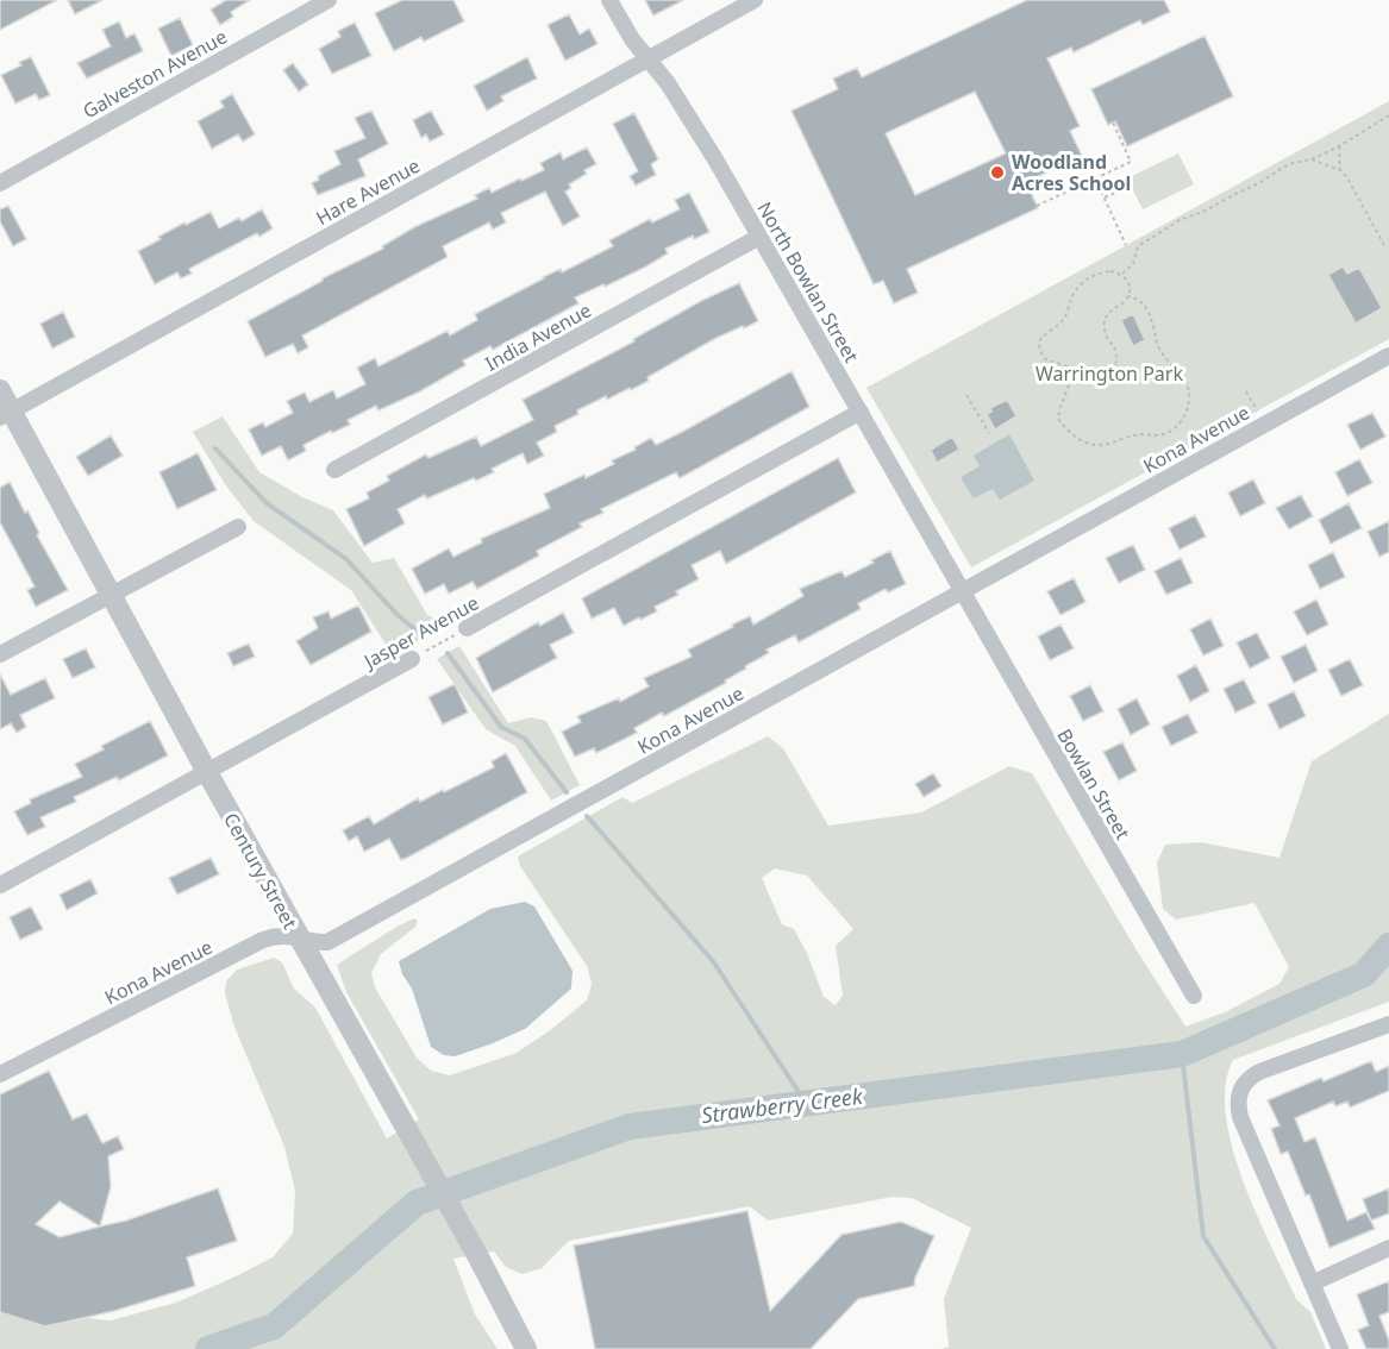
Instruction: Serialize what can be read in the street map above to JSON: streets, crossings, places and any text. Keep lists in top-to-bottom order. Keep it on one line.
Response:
{"streets":{"street":["Galveston Avenue","Hare Avenue","North Bowlan Street","India Avenue","Kona Avenue","Jasper Avenue","Bowlan Street","Century Street"]},"crossings":[["Hare Avenue","North Bowlan Street"],["Hare Avenue","Century Street"],["North Bowlan Street","India Avenue"],["North Bowlan Street","Kona Avenue"],["North Bowlan Street","Jasper Avenue"],["North Bowlan Street","Bowlan Street"],["Kona Avenue","Bowlan Street"],["Kona Avenue","Century Street"],["Jasper Avenue","Century Street"]],"water":["Strawberry Creek"],"parks":["Warrington Park"],"places":["Woodland Acres School"]}
